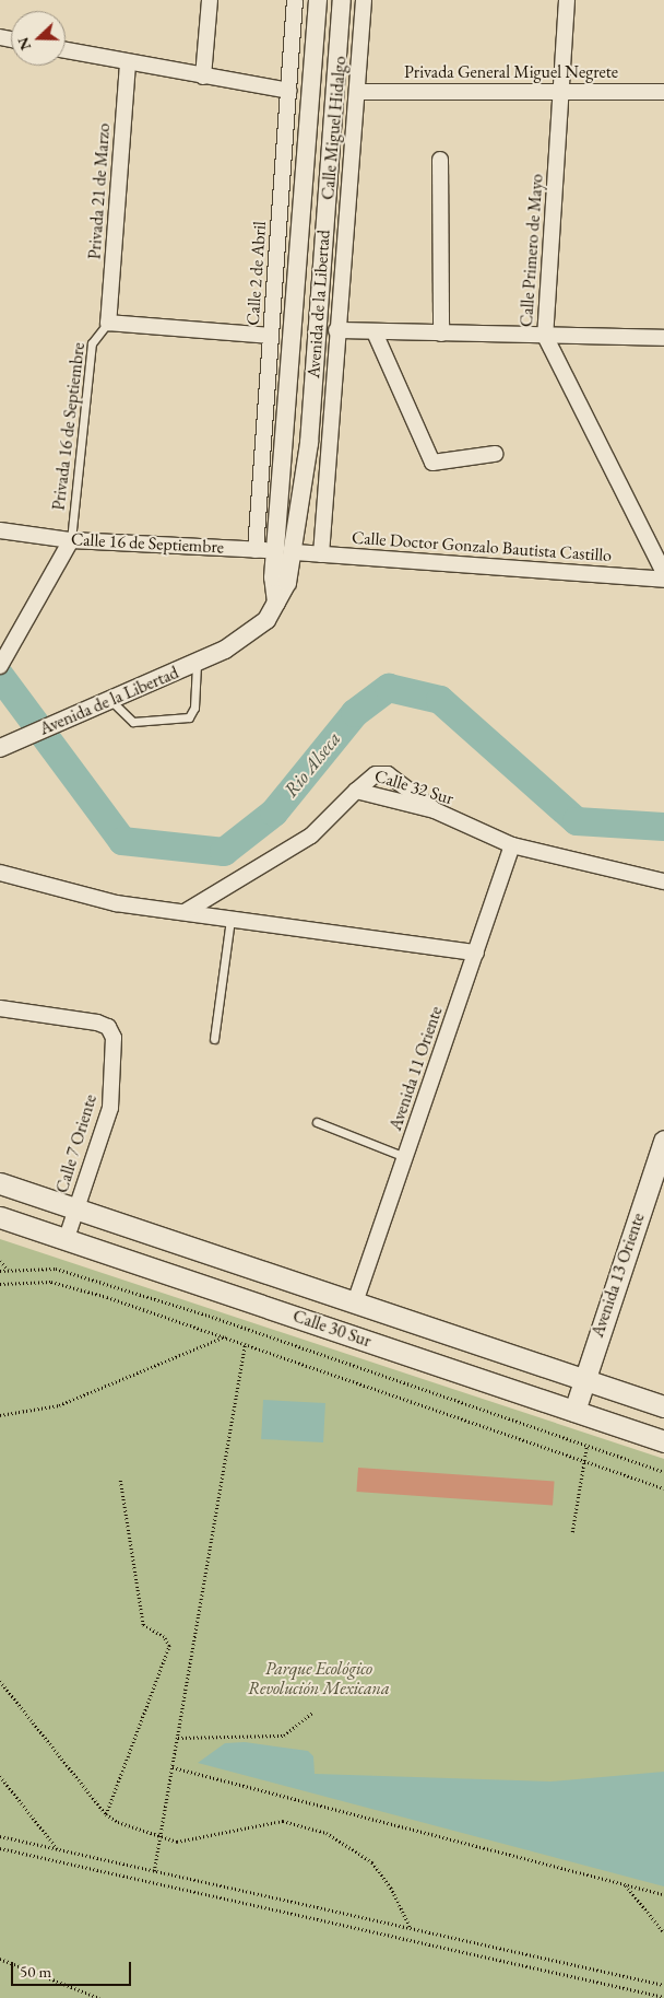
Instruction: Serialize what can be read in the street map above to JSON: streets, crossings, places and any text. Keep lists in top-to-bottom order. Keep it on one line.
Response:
{"streets":{"main road":["Avenida 13 Oriente","Calle 30 Sur"],"street":["Privada General Miguel Negrete","Calle Miguel Hidalgo","Privada 21 de Marzo","Calle Primero de Mayo","Calle 2 de Abril","Avenida de la Libertad","Calle 16 de Septiembre","Calle Doctor Gonzalo Bautista Castillo","Calle 32 Sur","Avenida 11 Oriente","Calle 7 Oriente"],"lane":["Privada 16 de Septiembre"]},"crossings":[["Privada General Miguel Negrete","Calle Miguel Hidalgo"],["Privada General Miguel Negrete","Calle Primero de Mayo"],["Calle Miguel Hidalgo","Calle Doctor Gonzalo Bautista Castillo"],["Privada 21 de Marzo","Privada 16 de Septiembre"],["Calle 2 de Abril","Calle 16 de Septiembre"],["Avenida de la Libertad","Calle 16 de Septiembre"],["Avenida de la Libertad","Calle Doctor Gonzalo Bautista Castillo"],["Privada 16 de Septiembre","Calle 16 de Septiembre"],["Calle 16 de Septiembre","Calle Doctor Gonzalo Bautista Castillo"],["Calle 32 Sur","Avenida 11 Oriente"],["Avenida 11 Oriente","Calle 30 Sur"],["Calle 7 Oriente","Calle 30 Sur"],["Avenida 13 Oriente","Calle 30 Sur"]],"water":["Rio Alseca"],"parks":["Parque Ecológico Revolución Mexicana"],"scale_bar":"50 m","north":"left"}
